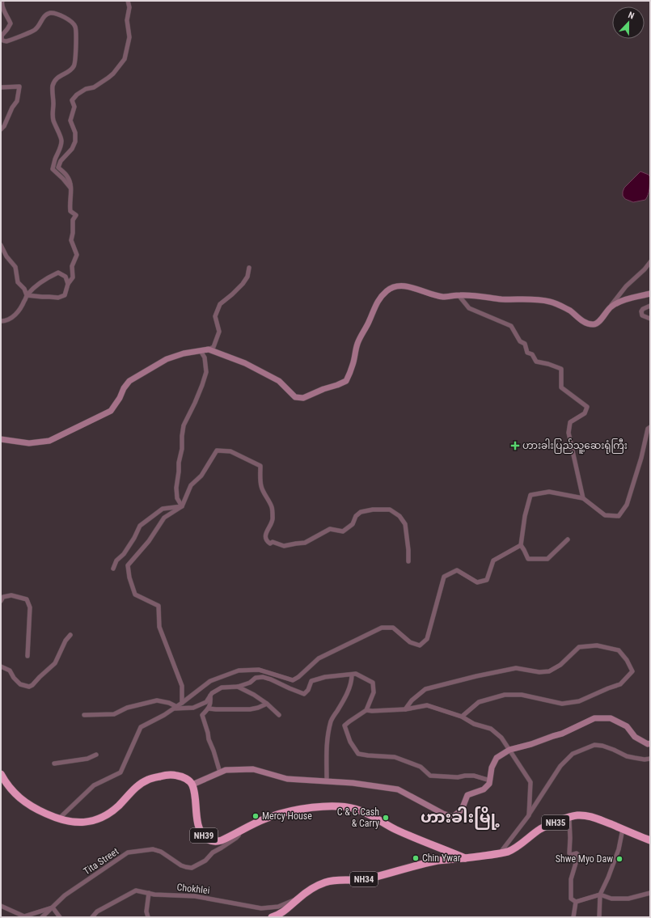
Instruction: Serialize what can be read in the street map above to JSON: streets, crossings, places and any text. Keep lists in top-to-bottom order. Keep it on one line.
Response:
{"streets":{"highway":["NH35","NH39","NH34"],"street":["Tita Street","Chokhlei"]},"crossings":[["NH35","NH39"],["NH35","NH34"],["NH39","Tita Street"],["NH39","NH34"],["NH34","Chokhlei"]],"districts":["ဟားခါးမြို့"],"places":{"health":["ဟားခါးပြည်သူ့ဆေးရုံကြီး"],"other":["Mercy House","C & C Cash & Carry","Chin Ywar","Shwe Myo Daw"]},"north":"top"}
